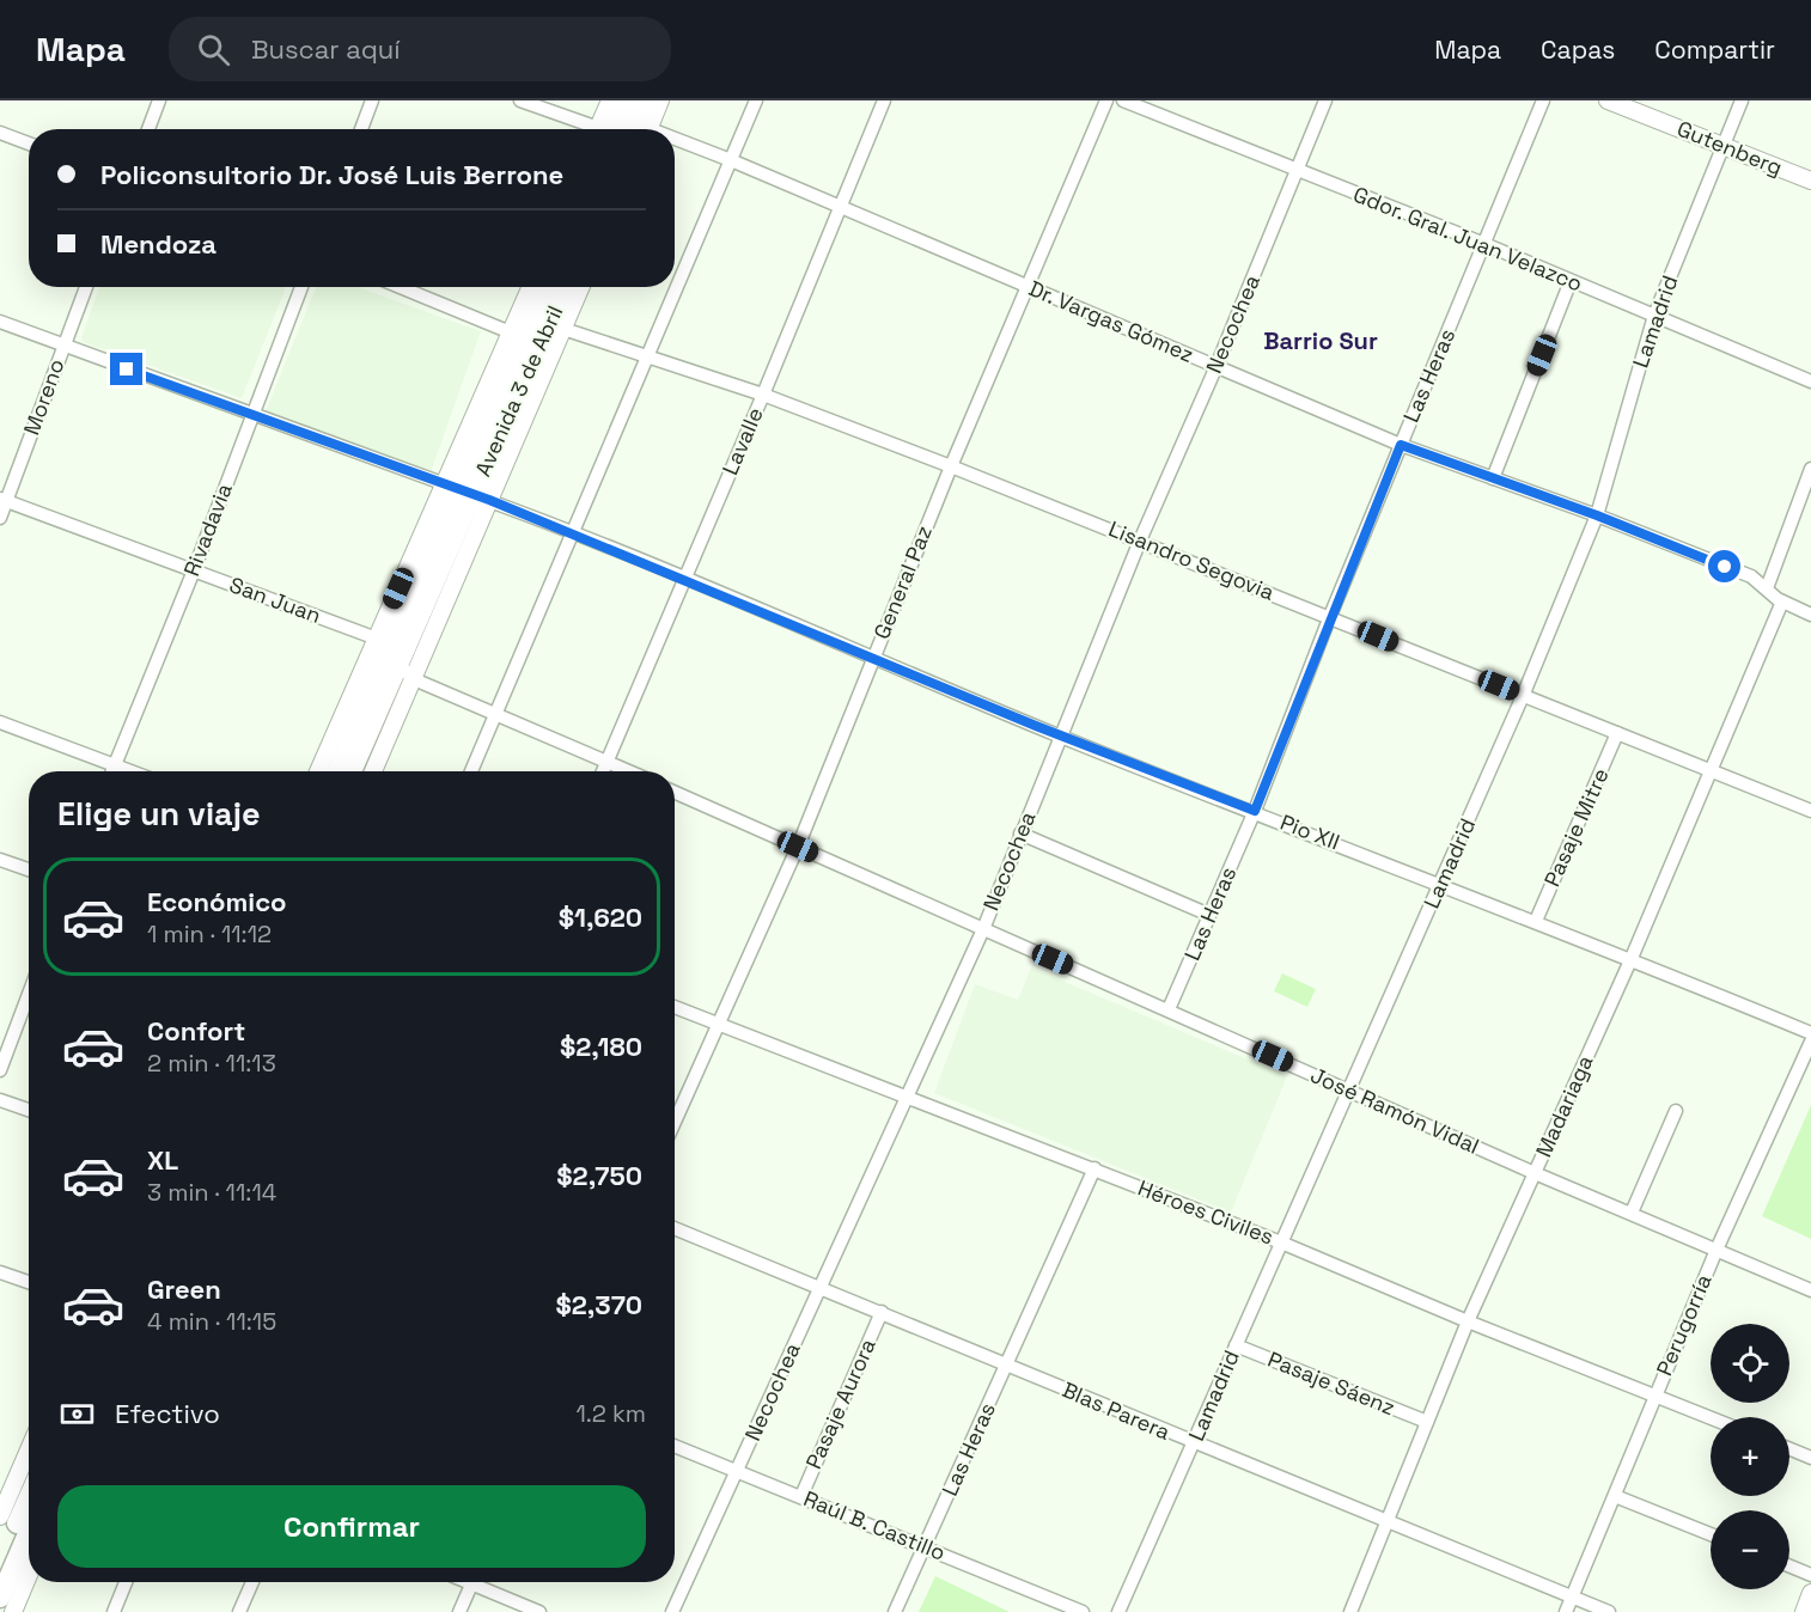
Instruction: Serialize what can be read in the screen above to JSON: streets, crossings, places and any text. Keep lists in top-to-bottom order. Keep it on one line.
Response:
{"streets":{"highway":["Avenida 3 de Abril"],"main road":["Gutenberg"],"street":["Gdor. Gral. Juan Velazco","Dr. Vargas Gómez","Lamadrid","Necochea","Las Heras","Moreno","Lavalle","Rivadavia","Lisandro Segovia","General Paz","San Juan","Pasaje Mitre","Pio XII","Madariaga","José Ramón Vidal","Héroes Civiles","Perugorría","Pasaje Sáenz","Pasaje Aurora","Blas Parera","Raúl B. Castillo"]},"crossings":[["Gutenberg","Lamadrid"],["Gdor. Gral. Juan Velazco","Lamadrid"],["Gdor. Gral. Juan Velazco","Necochea"],["Gdor. Gral. Juan Velazco","Las Heras"],["Dr. Vargas Gómez","Lamadrid"],["Dr. Vargas Gómez","Necochea"],["Dr. Vargas Gómez","Las Heras"],["Dr. Vargas Gómez","Lavalle"],["Dr. Vargas Gómez","General Paz"],["Dr. Vargas Gómez","Madariaga"],["Lamadrid","Lisandro Segovia"],["Lamadrid","Pio XII"],["Lamadrid","José Ramón Vidal"],["Lamadrid","Héroes Civiles"],["Lamadrid","Pasaje Sáenz"],["Lamadrid","Blas Parera"],["Necochea","Lisandro Segovia"],["Necochea","Pio XII"],["Necochea","José Ramón Vidal"],["Necochea","Héroes Civiles"],["Necochea","Blas Parera"],["Necochea","Raúl B. Castillo"],["Las Heras","Lisandro Segovia"],["Las Heras","Pio XII"],["Las Heras","José Ramón Vidal"],["Las Heras","Héroes Civiles"],["Las Heras","Blas Parera"],["Las Heras","Raúl B. Castillo"],["Avenida 3 de Abril","Lisandro Segovia"],["Avenida 3 de Abril","San Juan"],["Avenida 3 de Abril","Pio XII"],["Moreno","San Juan"],["Moreno","Pio XII"],["Lavalle","Lisandro Segovia"],["Lavalle","Pio XII"],["Rivadavia","San Juan"],["Rivadavia","Pio XII"],["Lisandro Segovia","General Paz"],["Lisandro Segovia","Pasaje Mitre"],["Lisandro Segovia","Madariaga"],["General Paz","Pio XII"],["General Paz","José Ramón Vidal"],["General Paz","Héroes Civiles"],["Pasaje Mitre","Pio XII"],["Pio XII","Madariaga"],["Madariaga","José Ramón Vidal"],["Madariaga","Héroes Civiles"],["Madariaga","Pasaje Sáenz"],["Madariaga","Blas Parera"],["José Ramón Vidal","Perugorría"],["Héroes Civiles","Perugorría"],["Perugorría","Blas Parera"],["Pasaje Aurora","Blas Parera"],["Pasaje Aurora","Raúl B. Castillo"]],"districts":["Barrio Sur"],"page":{"header":"Mapa","search":"Buscar aquí","nav":["Mapa","Capas","Compartir"],"banner":["Policonsultorio Dr. José Luis Berrone","Mendoza"],"heading":"Elige un viaje","list":[{"name":"Económico","note":"1 min · 11:12","value":"$1,620"},{"name":"Confort","note":"2 min · 11:13","value":"$2,180"},{"name":"XL","note":"3 min · 11:14","value":"$2,750"},{"name":"Green","note":"4 min · 11:15","value":"$2,370"}],"map_buttons":["+","−"],"pay":["Efectivo","1.2 km"],"buttons":"Confirmar"}}
